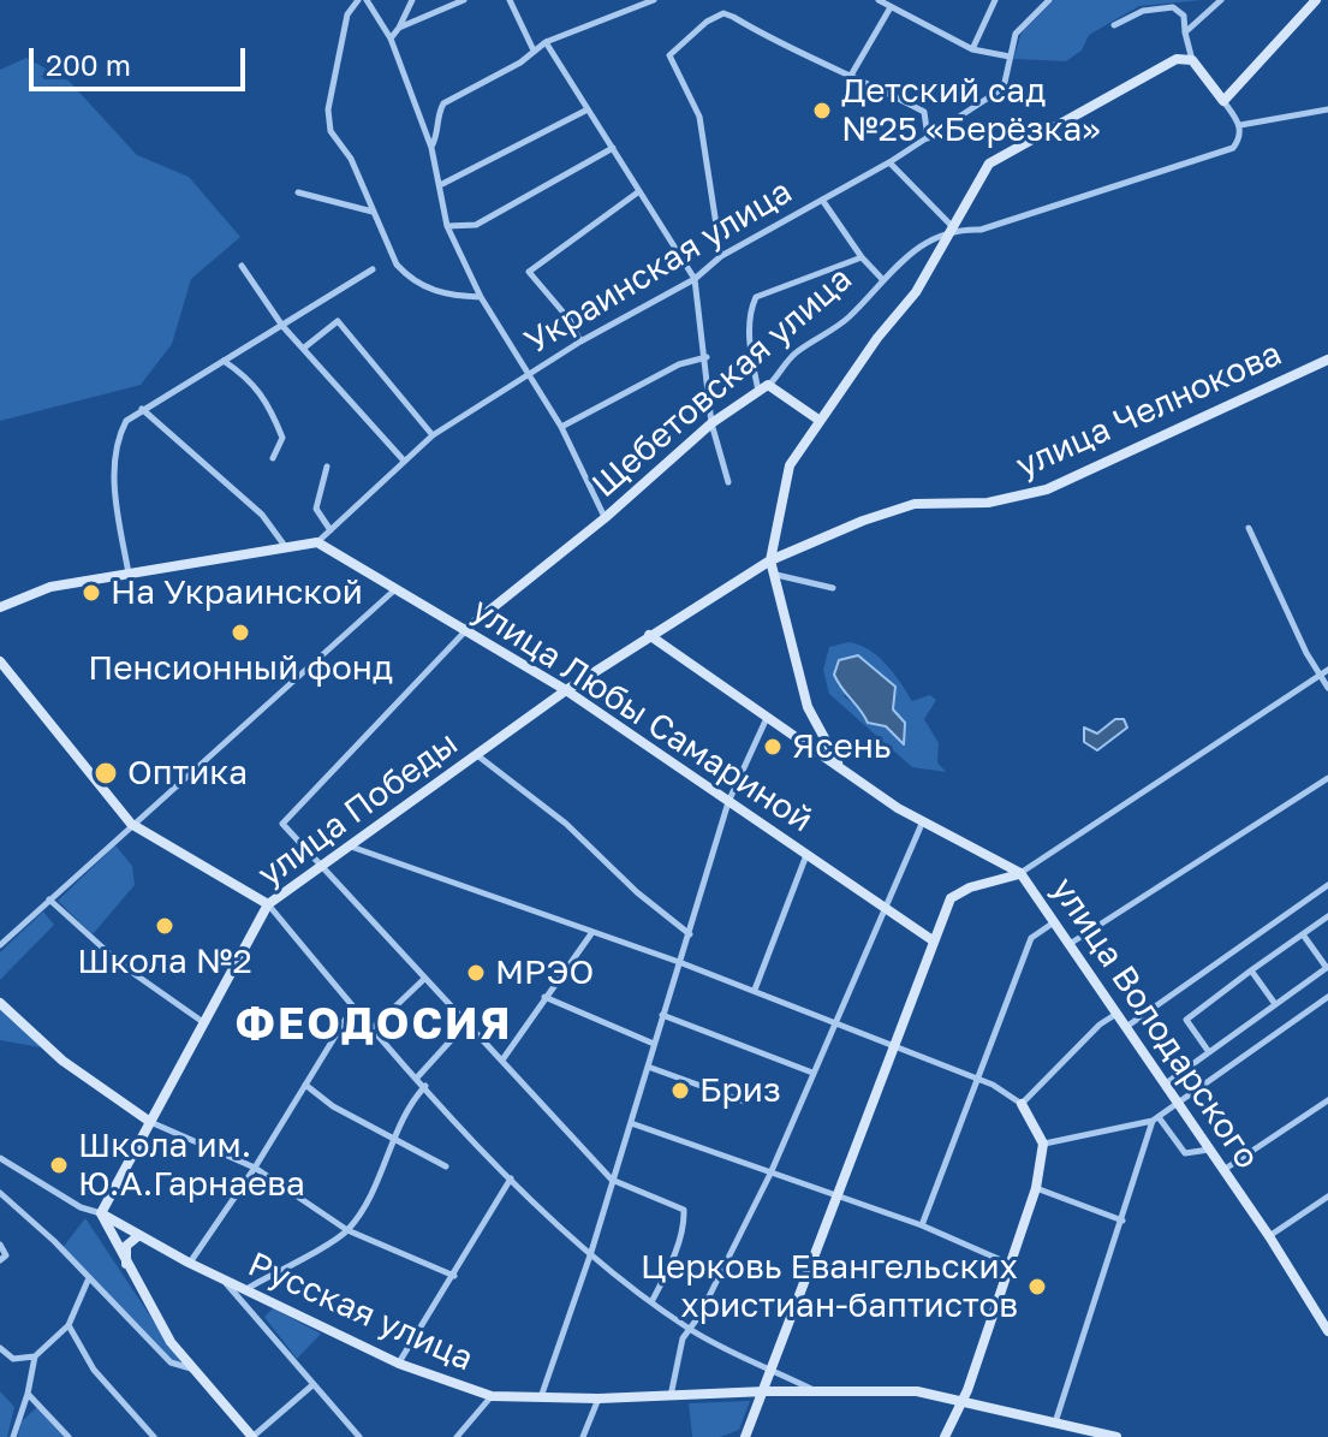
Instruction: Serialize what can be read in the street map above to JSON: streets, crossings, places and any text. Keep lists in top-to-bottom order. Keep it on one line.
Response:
{"streets":{"main road":["Щебетовская улица","улица Челнокова","улица Любы Самариной","улица Победы","улица Володарского","Русская улица"],"street":["Украинская улица"]},"crossings":[["Украинская улица","улица Любы Самариной"],["Щебетовская улица","улица Любы Самариной"],["Щебетовская улица","улица Победы"],["улица Челнокова","улица Победы"],["улица Челнокова","улица Володарского"],["улица Любы Самариной","улица Победы"],["улица Победы","улица Володарского"],["улица Победы","Русская улица"]],"districts":["ФЕОДОСИЯ"],"places":["Детский сад №25 «Берёзка»","На Украинской","Пенсионный фонд","Ясень","Оптика","Школа №2","МРЭО","Бриз","Школа им. Ю.А.Гарнаева","Церковь Евангельских христиан-баптистов"],"scale_bar":"200 m"}
